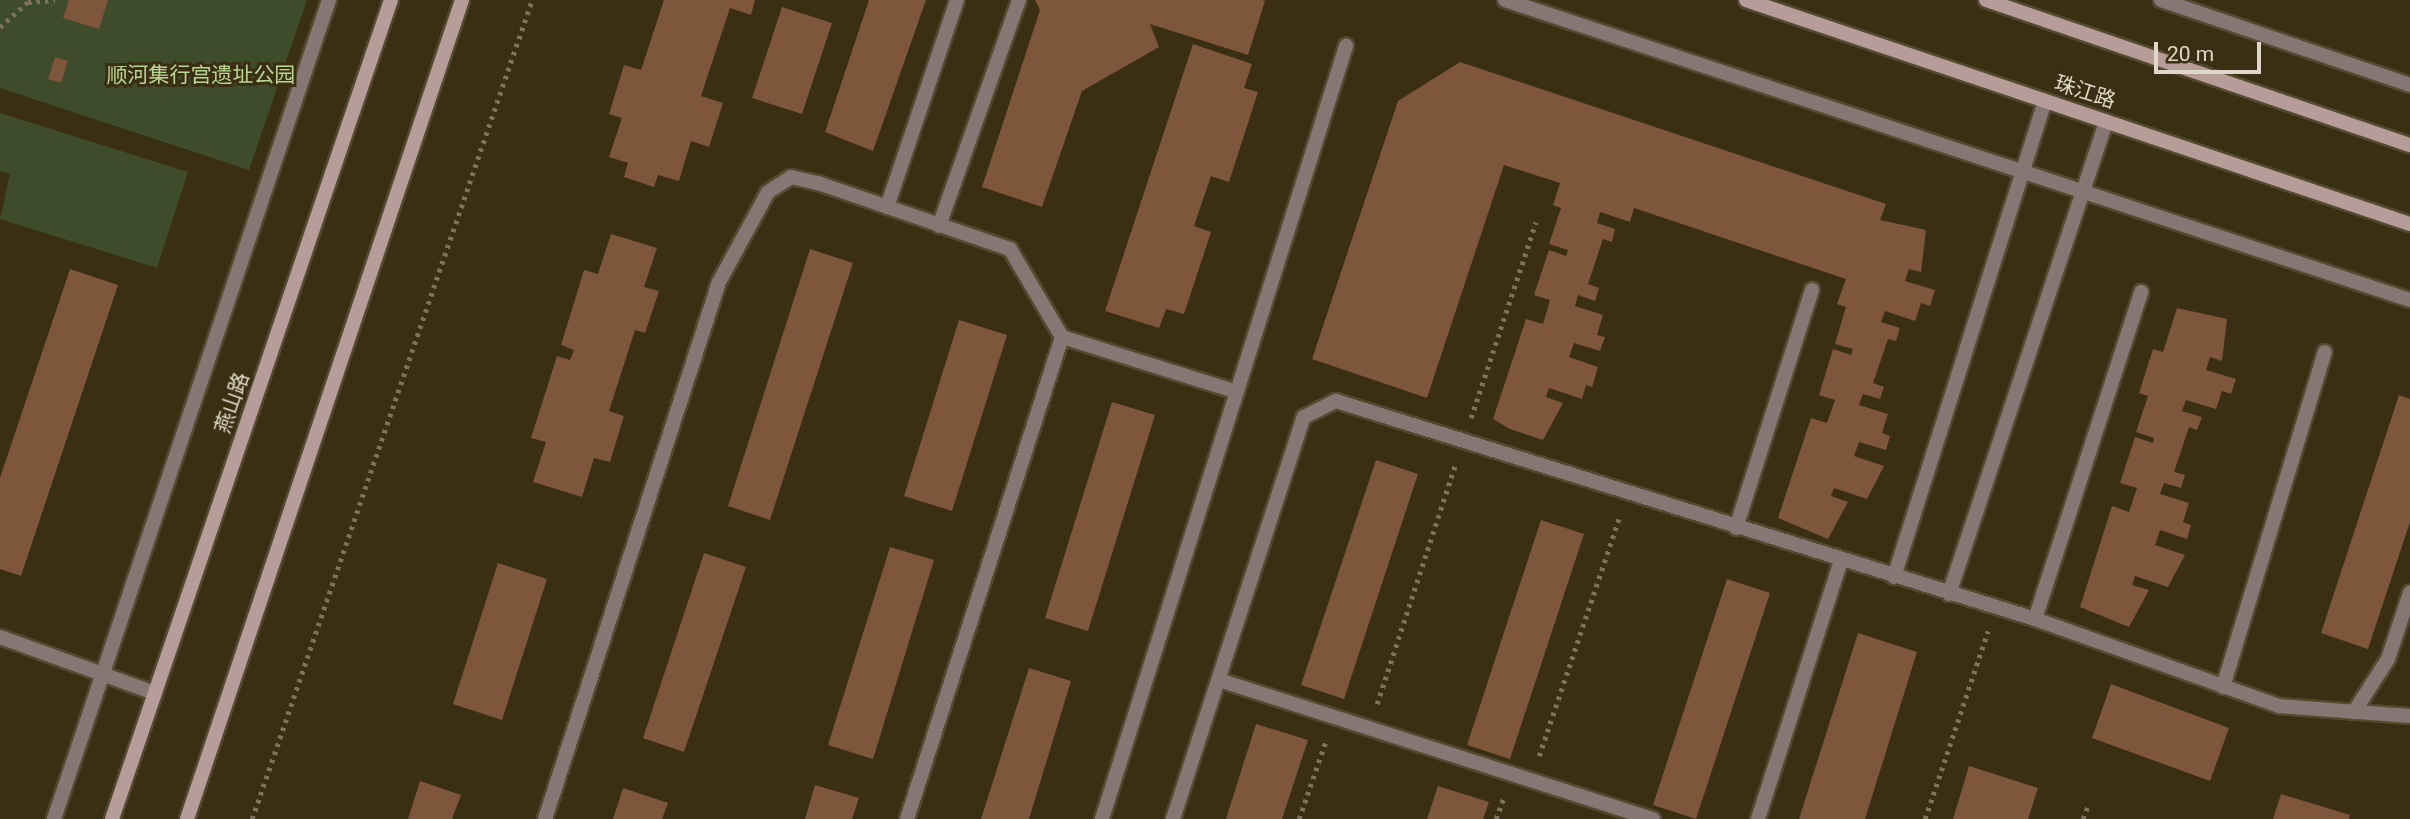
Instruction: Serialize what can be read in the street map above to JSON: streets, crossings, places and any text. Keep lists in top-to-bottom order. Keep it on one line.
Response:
{"streets":{"street":["珠江路","燕山路"]},"parks":["顺河集行宫遗址公园"],"scale_bar":"20 m"}
